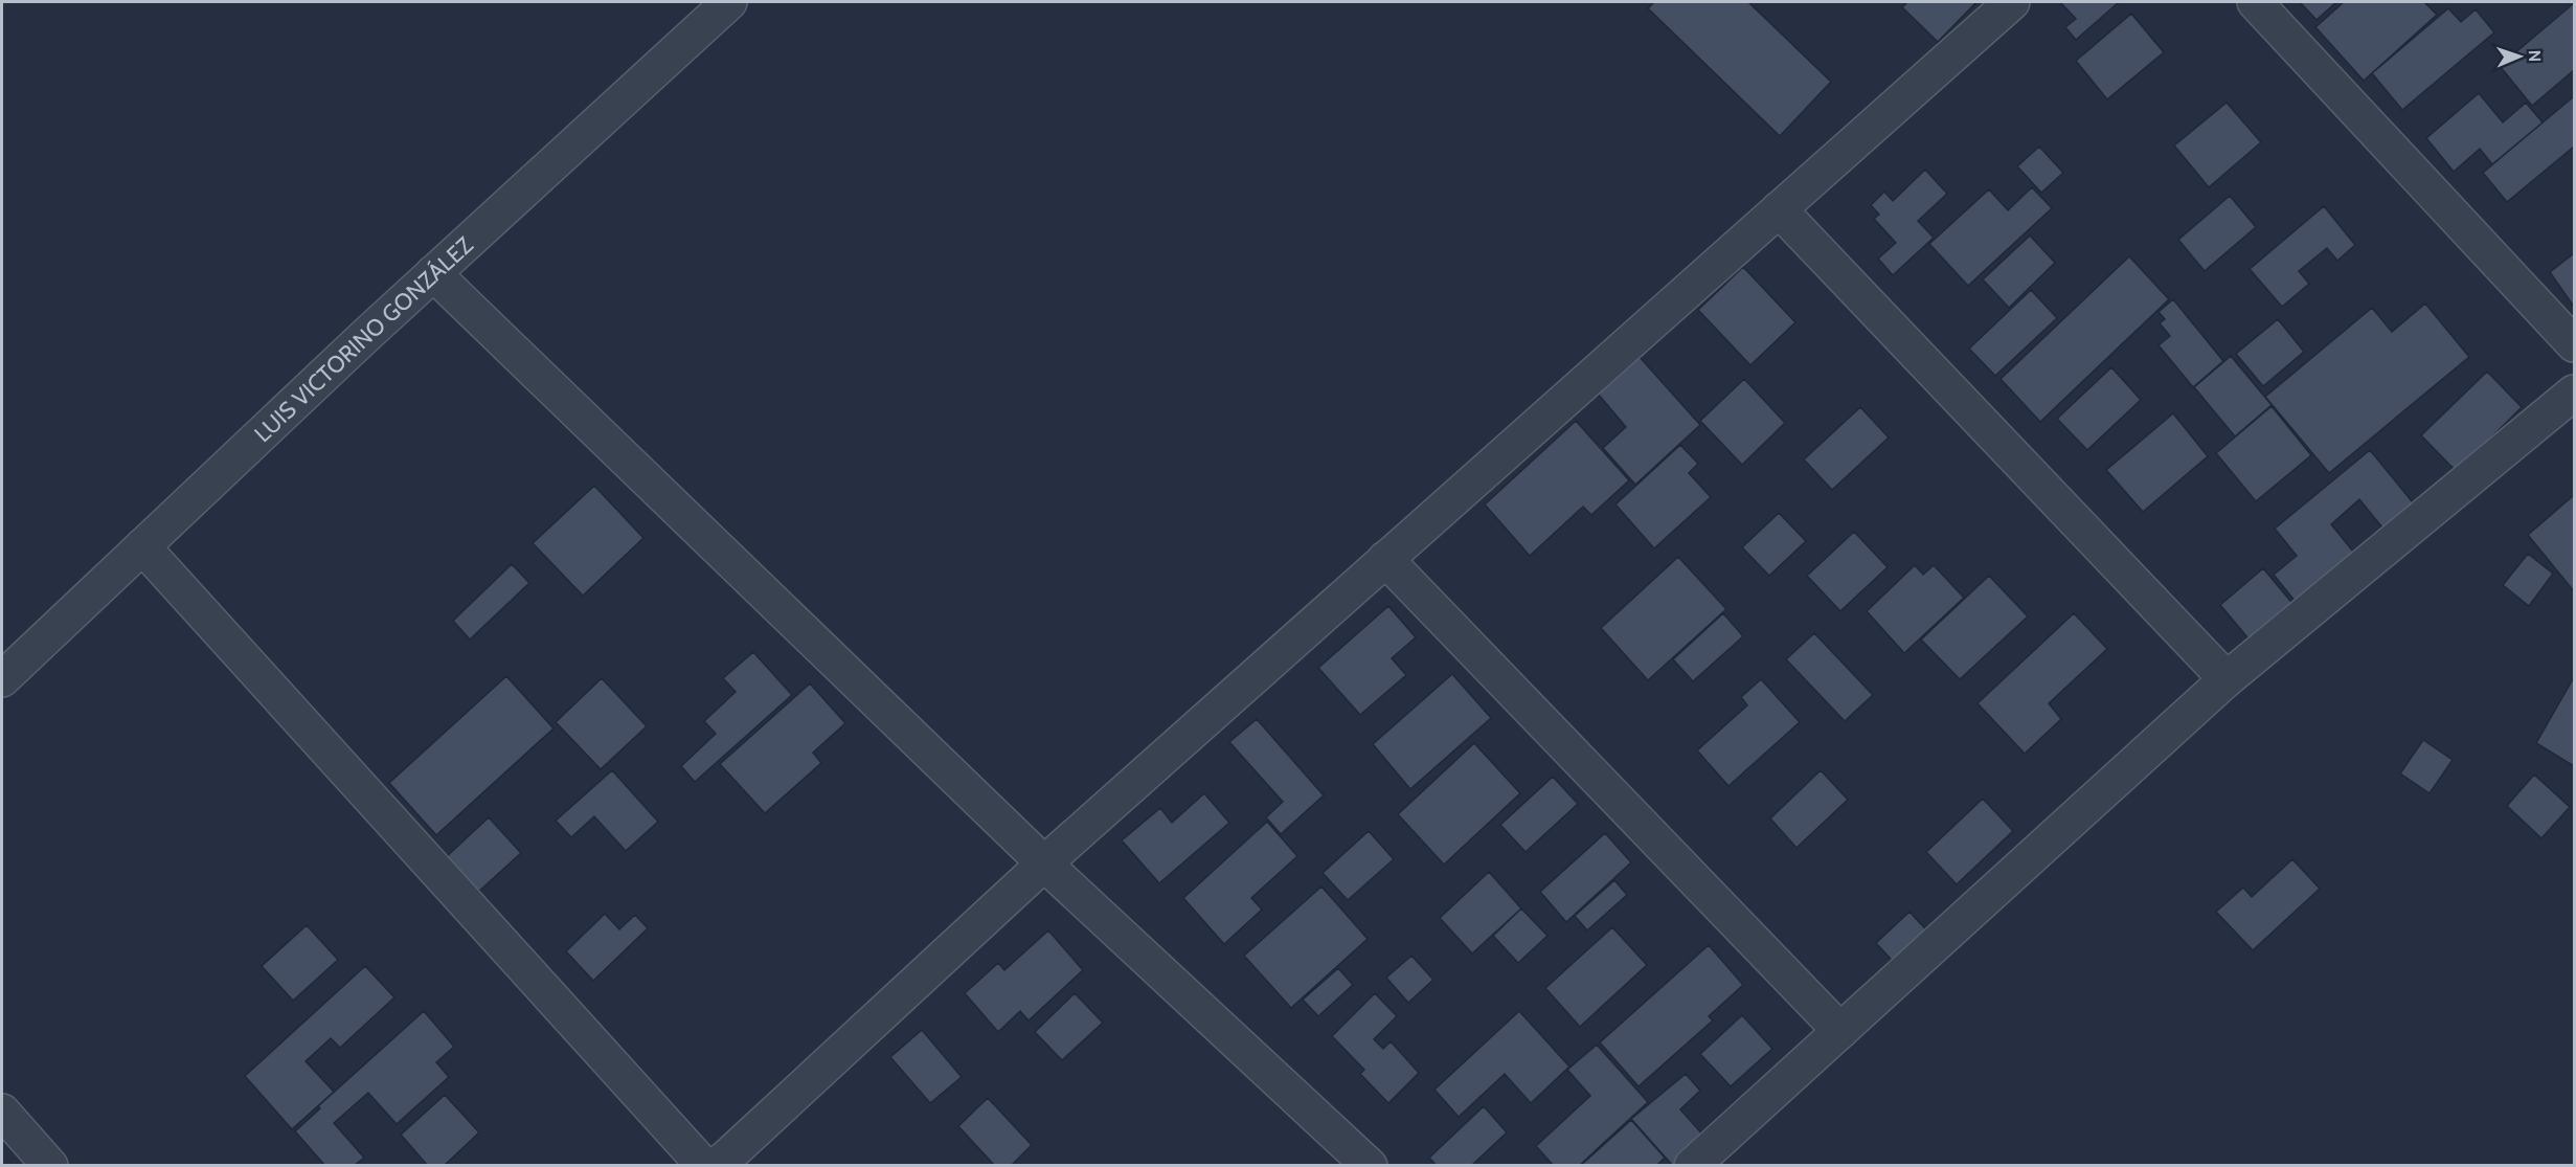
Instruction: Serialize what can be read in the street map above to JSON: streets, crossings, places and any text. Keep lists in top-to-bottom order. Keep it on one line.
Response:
{"streets":{"street":["LUIS VICTORINO GONZÁLEZ"]},"north":"right"}
